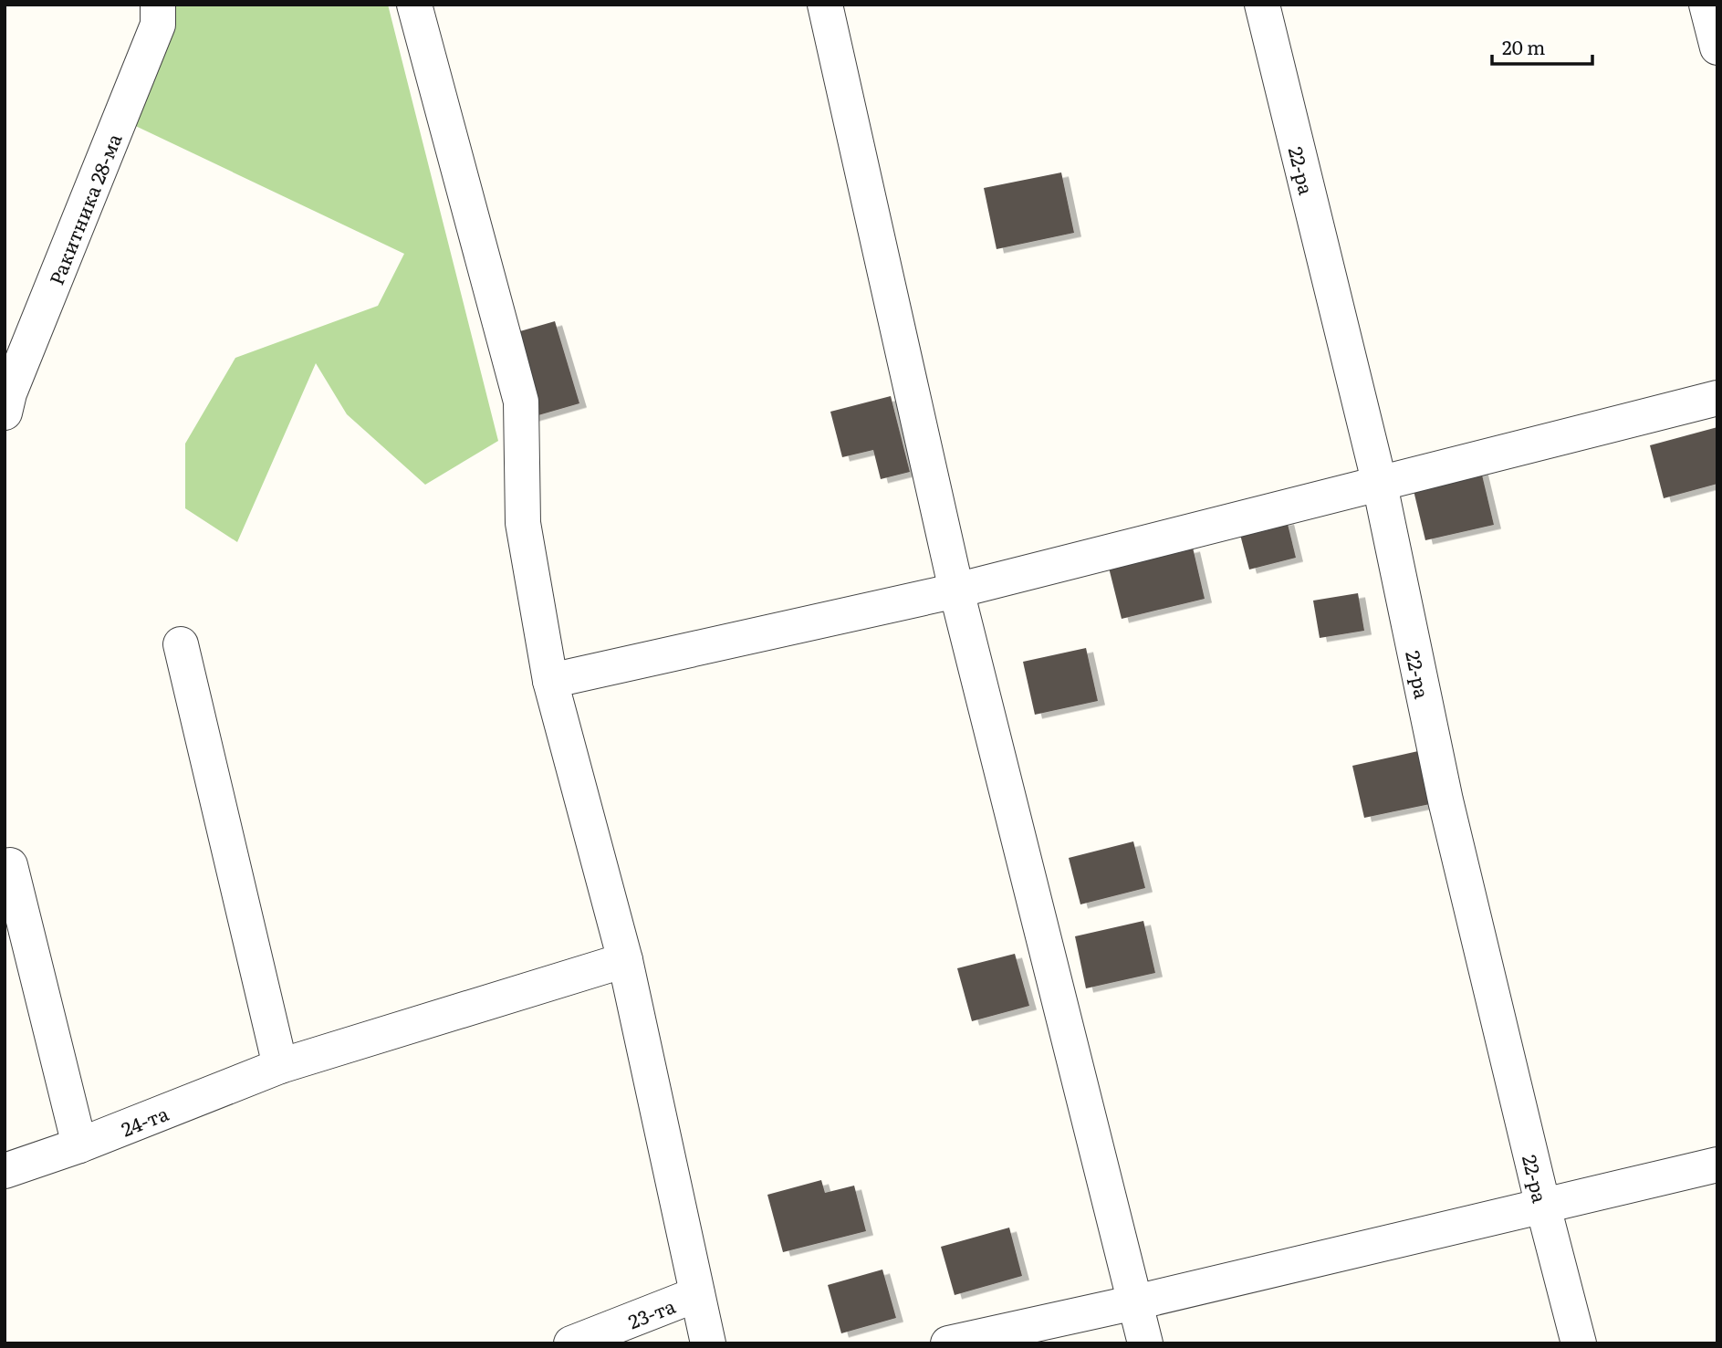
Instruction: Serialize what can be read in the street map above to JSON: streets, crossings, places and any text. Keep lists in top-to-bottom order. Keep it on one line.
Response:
{"streets":{"street":["22-ра","Ракитника 28-ма","24-та","23-та"]},"scale_bar":"20 m"}
